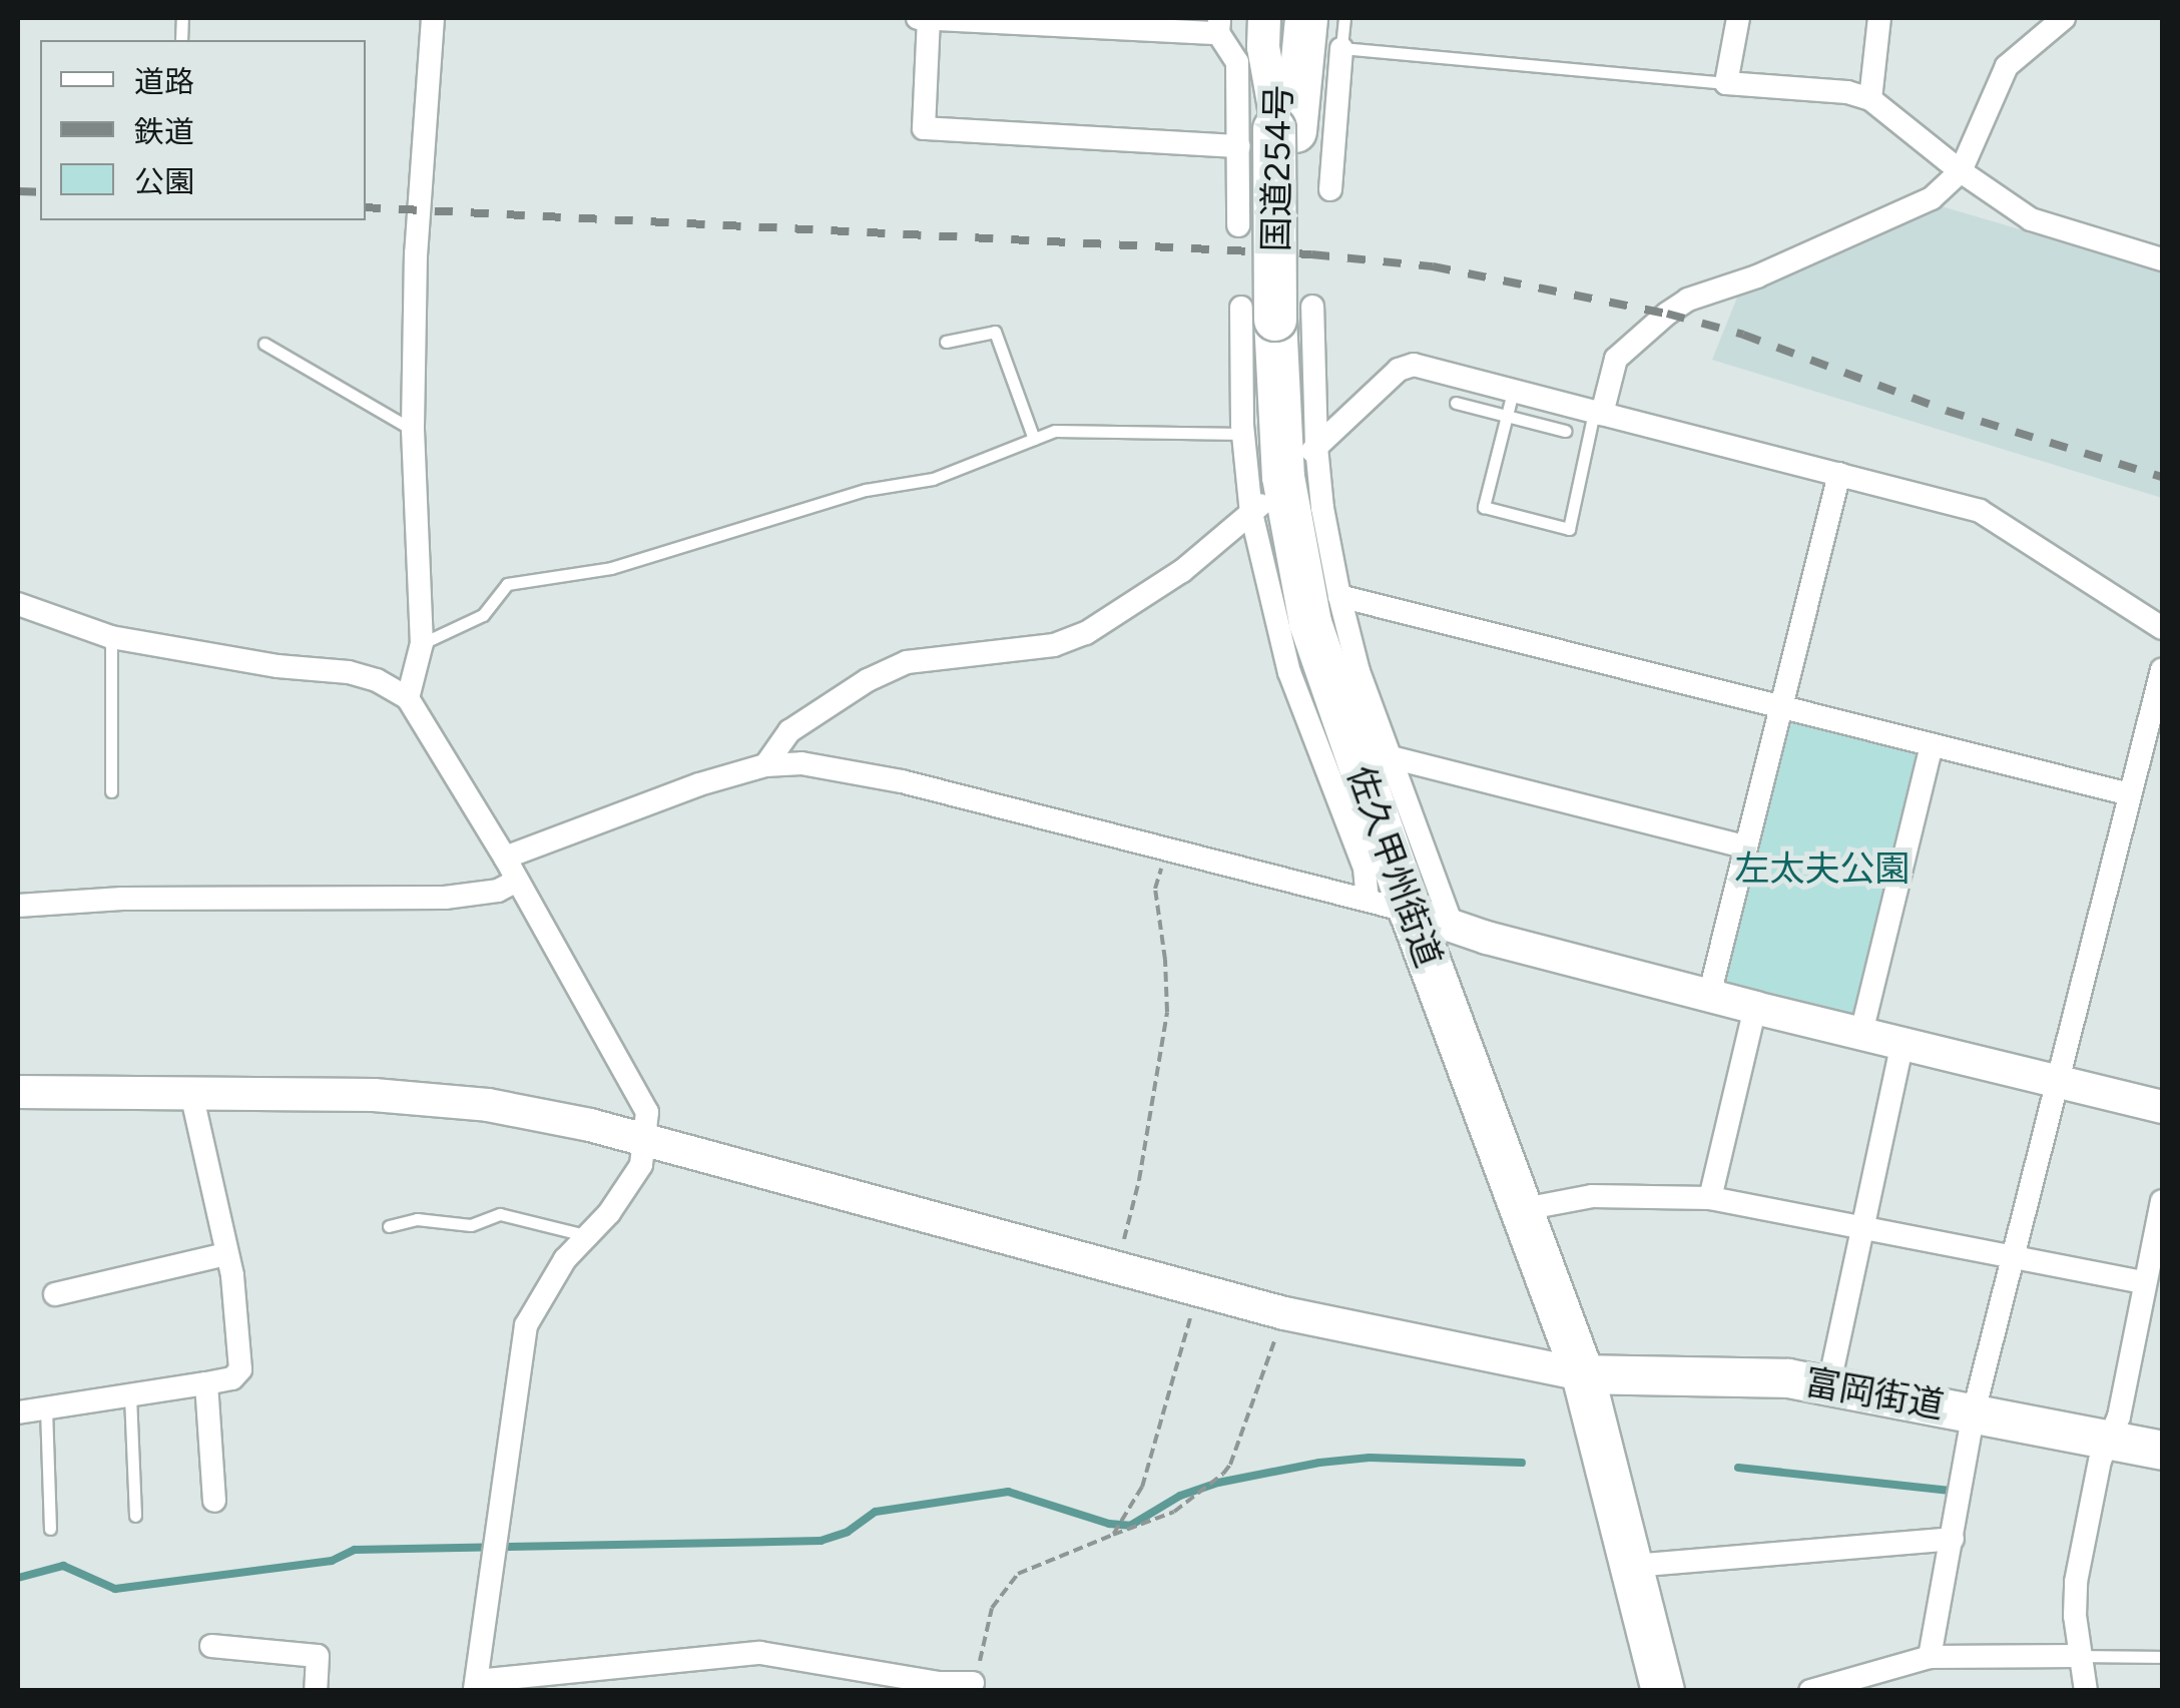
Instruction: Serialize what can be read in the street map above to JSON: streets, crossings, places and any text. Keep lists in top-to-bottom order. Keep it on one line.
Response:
{"streets":{"highway":["国道254号","佐久甲州街道"],"main road":["富岡街道"]},"crossings":[["国道254号","佐久甲州街道"],["佐久甲州街道","富岡街道"]],"parks":["左太夫公園"],"legend":["道路","鉄道","公園"]}
